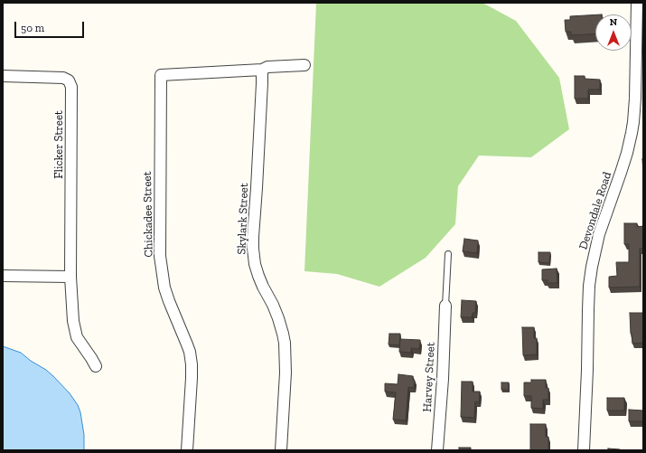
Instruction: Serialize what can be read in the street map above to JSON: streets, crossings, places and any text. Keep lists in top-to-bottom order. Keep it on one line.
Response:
{"streets":{"street":["Flicker Street","Devondale Road","Chickadee Street","Skylark Street","Harvey Street"]},"crossings":[["Chickadee Street","Skylark Street"]],"scale_bar":"50 m","north":"top"}
